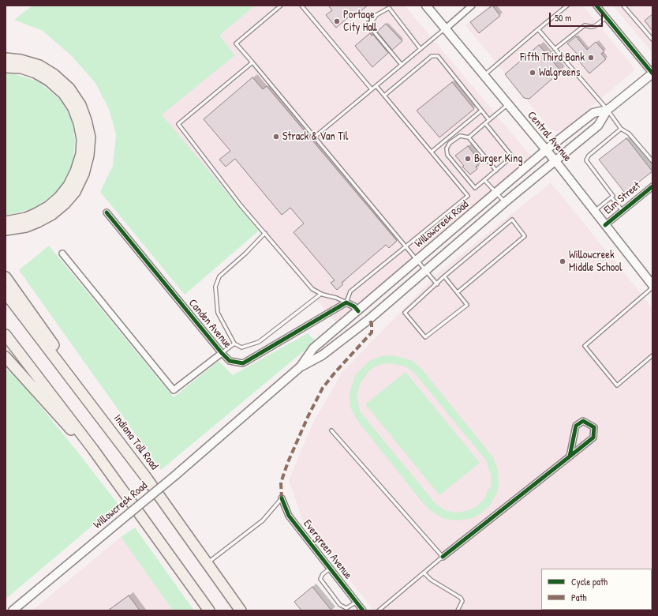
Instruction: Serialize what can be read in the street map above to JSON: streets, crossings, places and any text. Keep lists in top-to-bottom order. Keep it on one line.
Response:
{"streets":{"highway":["Indiana Toll Road"],"main road":["Central Avenue","Willowcreek Road"],"street":["Elm Street","Canden Avenue","Evergreen Avenue"]},"crossings":[["Central Avenue","Elm Street"],["Central Avenue","Willowcreek Road"]],"places":["Portage City Hall","Fifth Third Bank","Walgreens","Strack & Van Til","Burger King","Willowcreek Middle School"],"legend":["Cycle path","Path"],"scale_bar":"50 m"}
